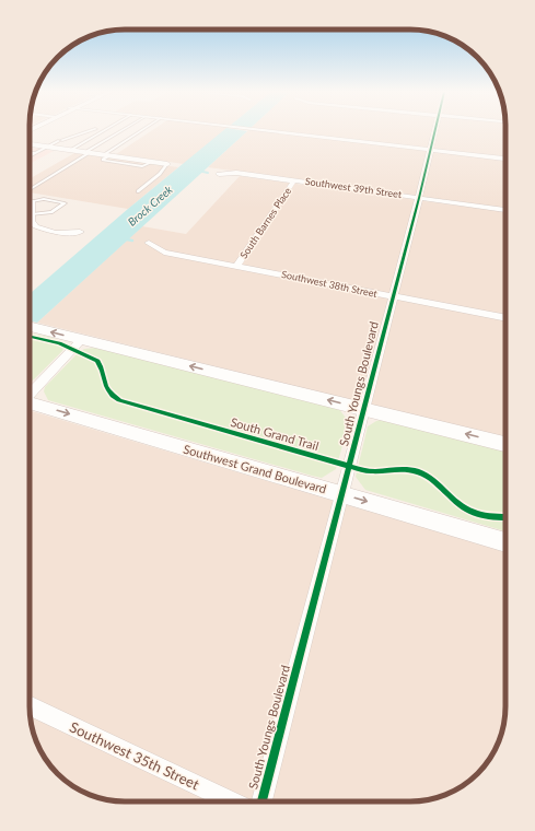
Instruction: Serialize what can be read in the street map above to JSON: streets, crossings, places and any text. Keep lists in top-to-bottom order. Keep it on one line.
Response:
{"streets":{"street":["Southwest 39th Street","South Barnes Place","Southwest 38th Street","South Youngs Boulevard","Southwest Grand Boulevard","Southwest 35th Street"],"cycle path":["South Grand Trail"]},"crossings":[["Southwest 39th Street","South Barnes Place"],["Southwest 39th Street","South Youngs Boulevard"],["South Barnes Place","Southwest 38th Street"],["Southwest 38th Street","South Youngs Boulevard"],["South Youngs Boulevard","Southwest Grand Boulevard"]],"water":["Brock Creek"]}
